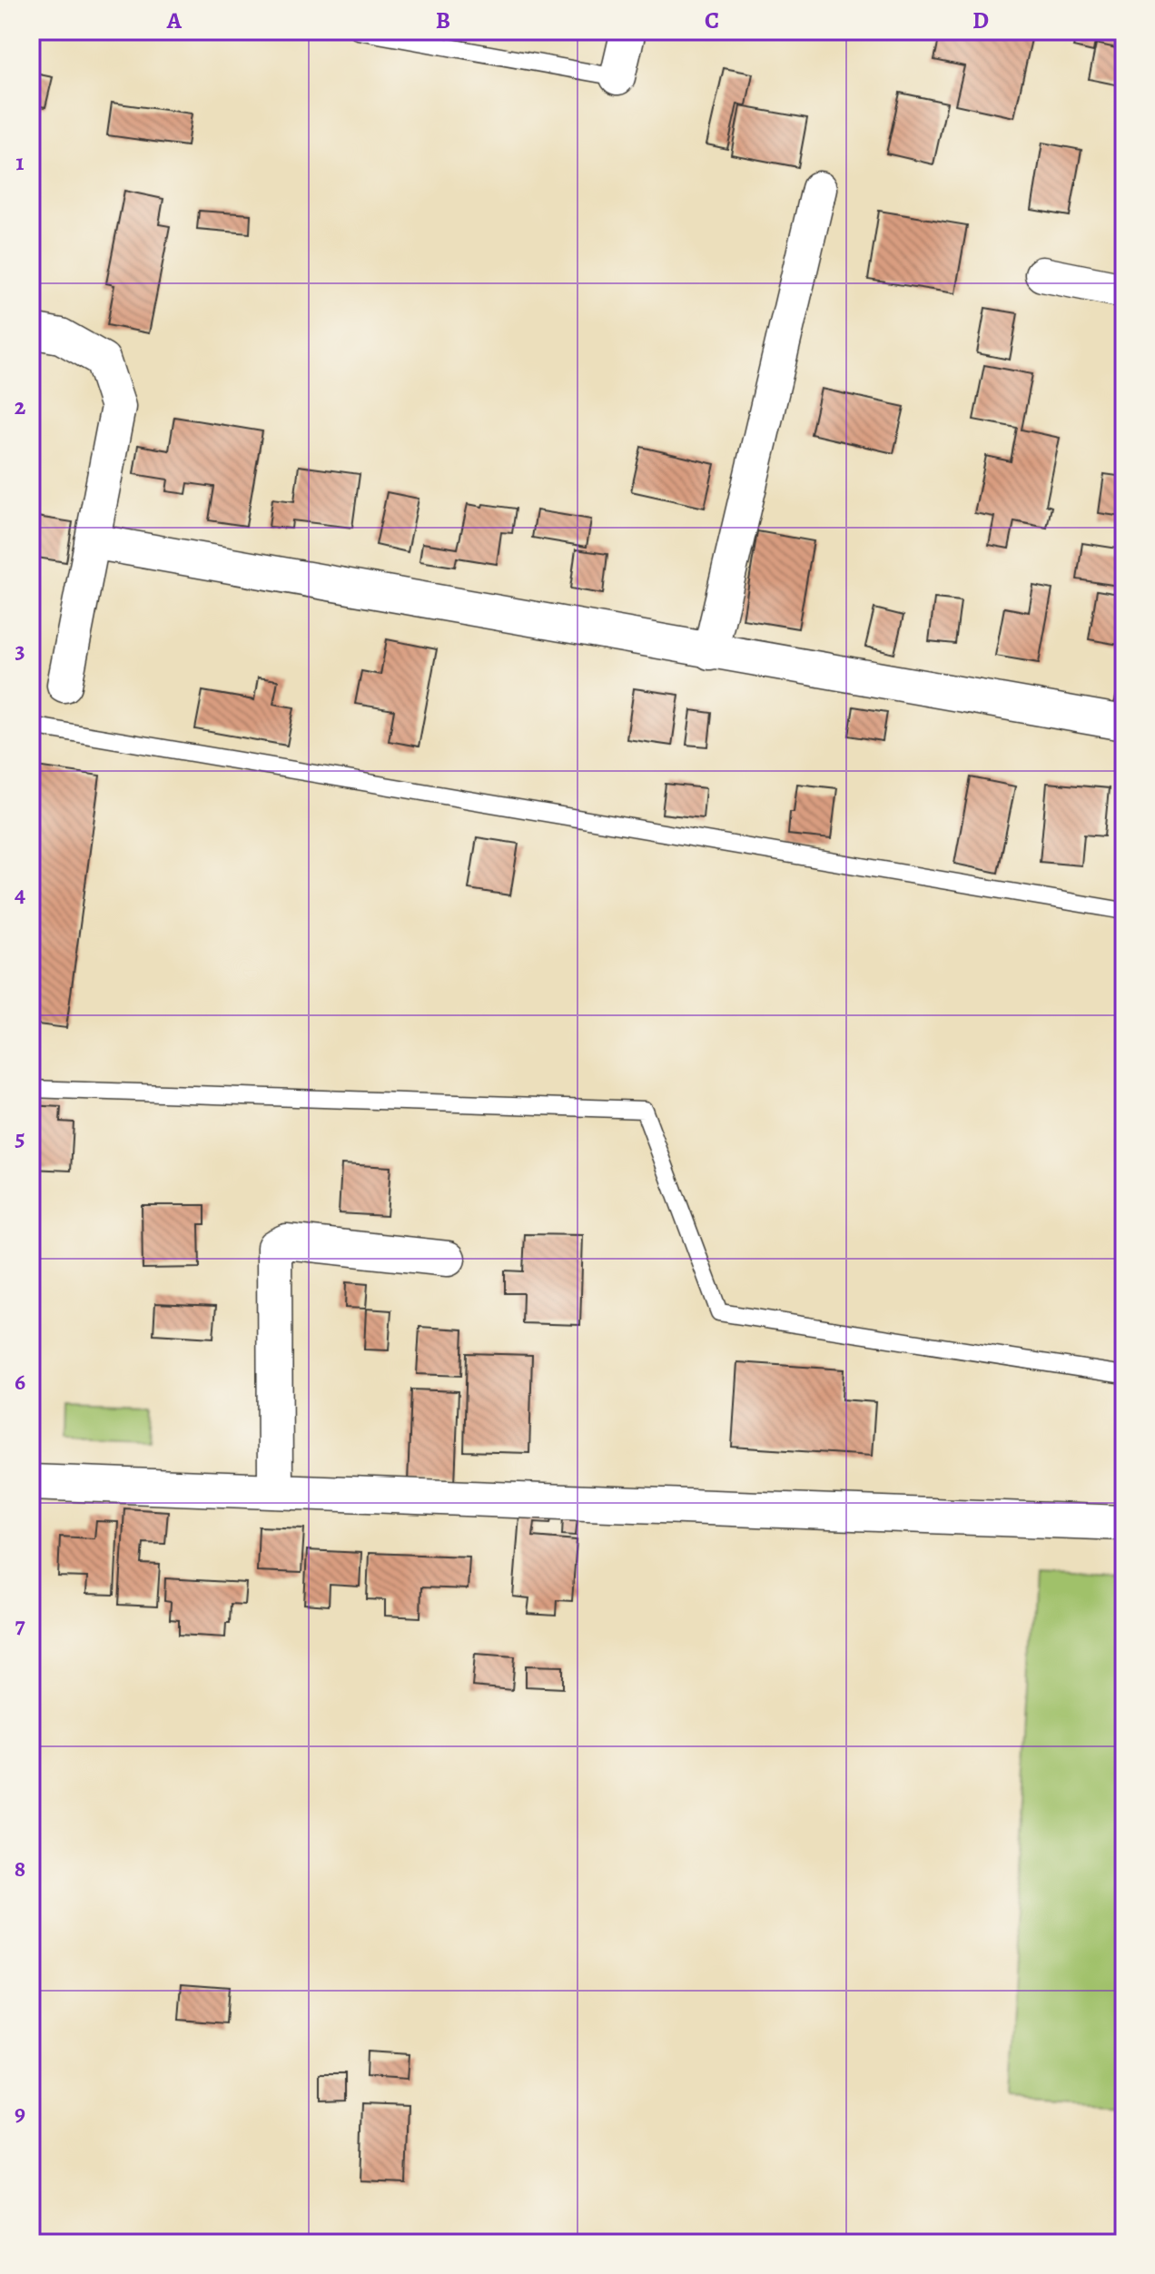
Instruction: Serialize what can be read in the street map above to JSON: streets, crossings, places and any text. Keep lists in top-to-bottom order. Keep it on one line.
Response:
{"grid":{"columns":["A","B","C","D"],"rows":["1","2","3","4","5","6","7","8","9"]}}
